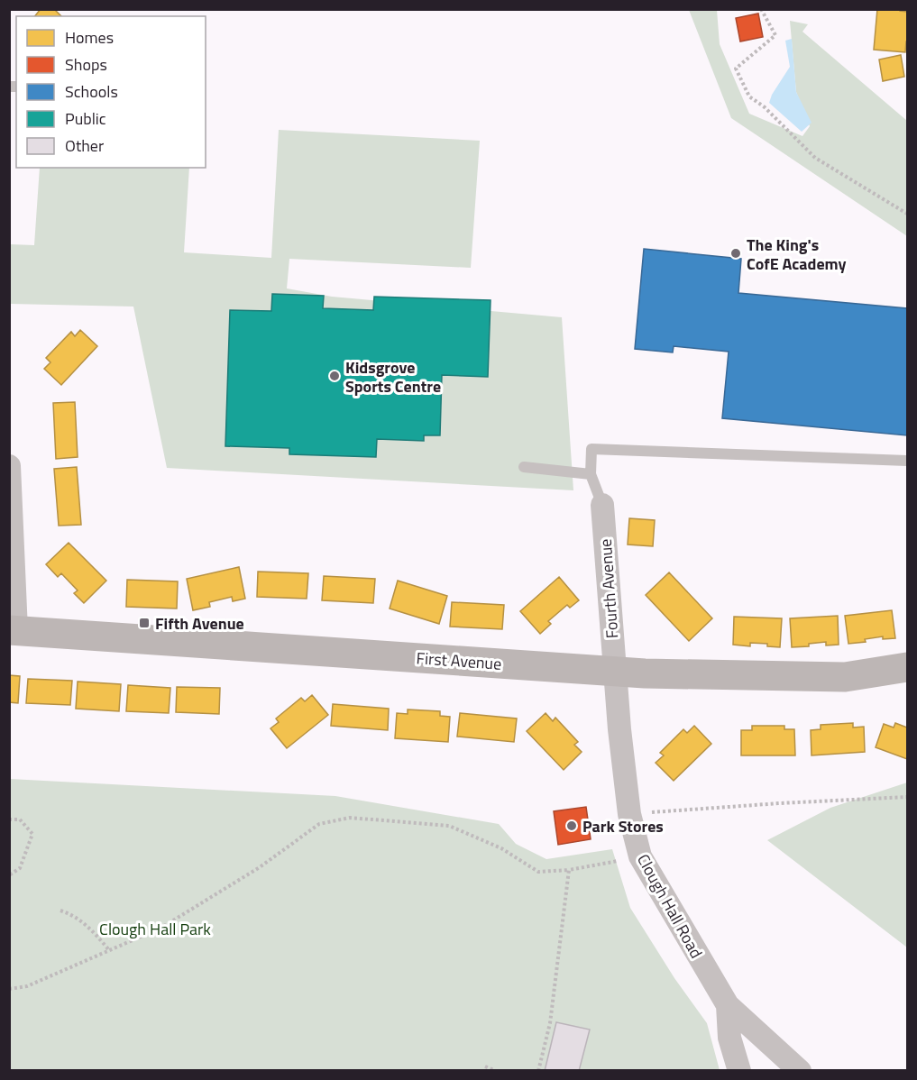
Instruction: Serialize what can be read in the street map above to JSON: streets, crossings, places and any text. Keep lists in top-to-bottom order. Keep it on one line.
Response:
{"streets":{"main road":["First Avenue"],"street":["Fourth Avenue","Clough Hall Road"]},"crossings":[["Fourth Avenue","First Avenue"],["Fourth Avenue","Clough Hall Road"],["First Avenue","Clough Hall Road"]],"parks":["Clough Hall Park"],"places":{"other":["The King's CofE Academy","Kidsgrove Sports Centre","Park Stores"],"transit":["Fifth Avenue"]},"legend":["Homes","Shops","Schools","Public","Other"]}
